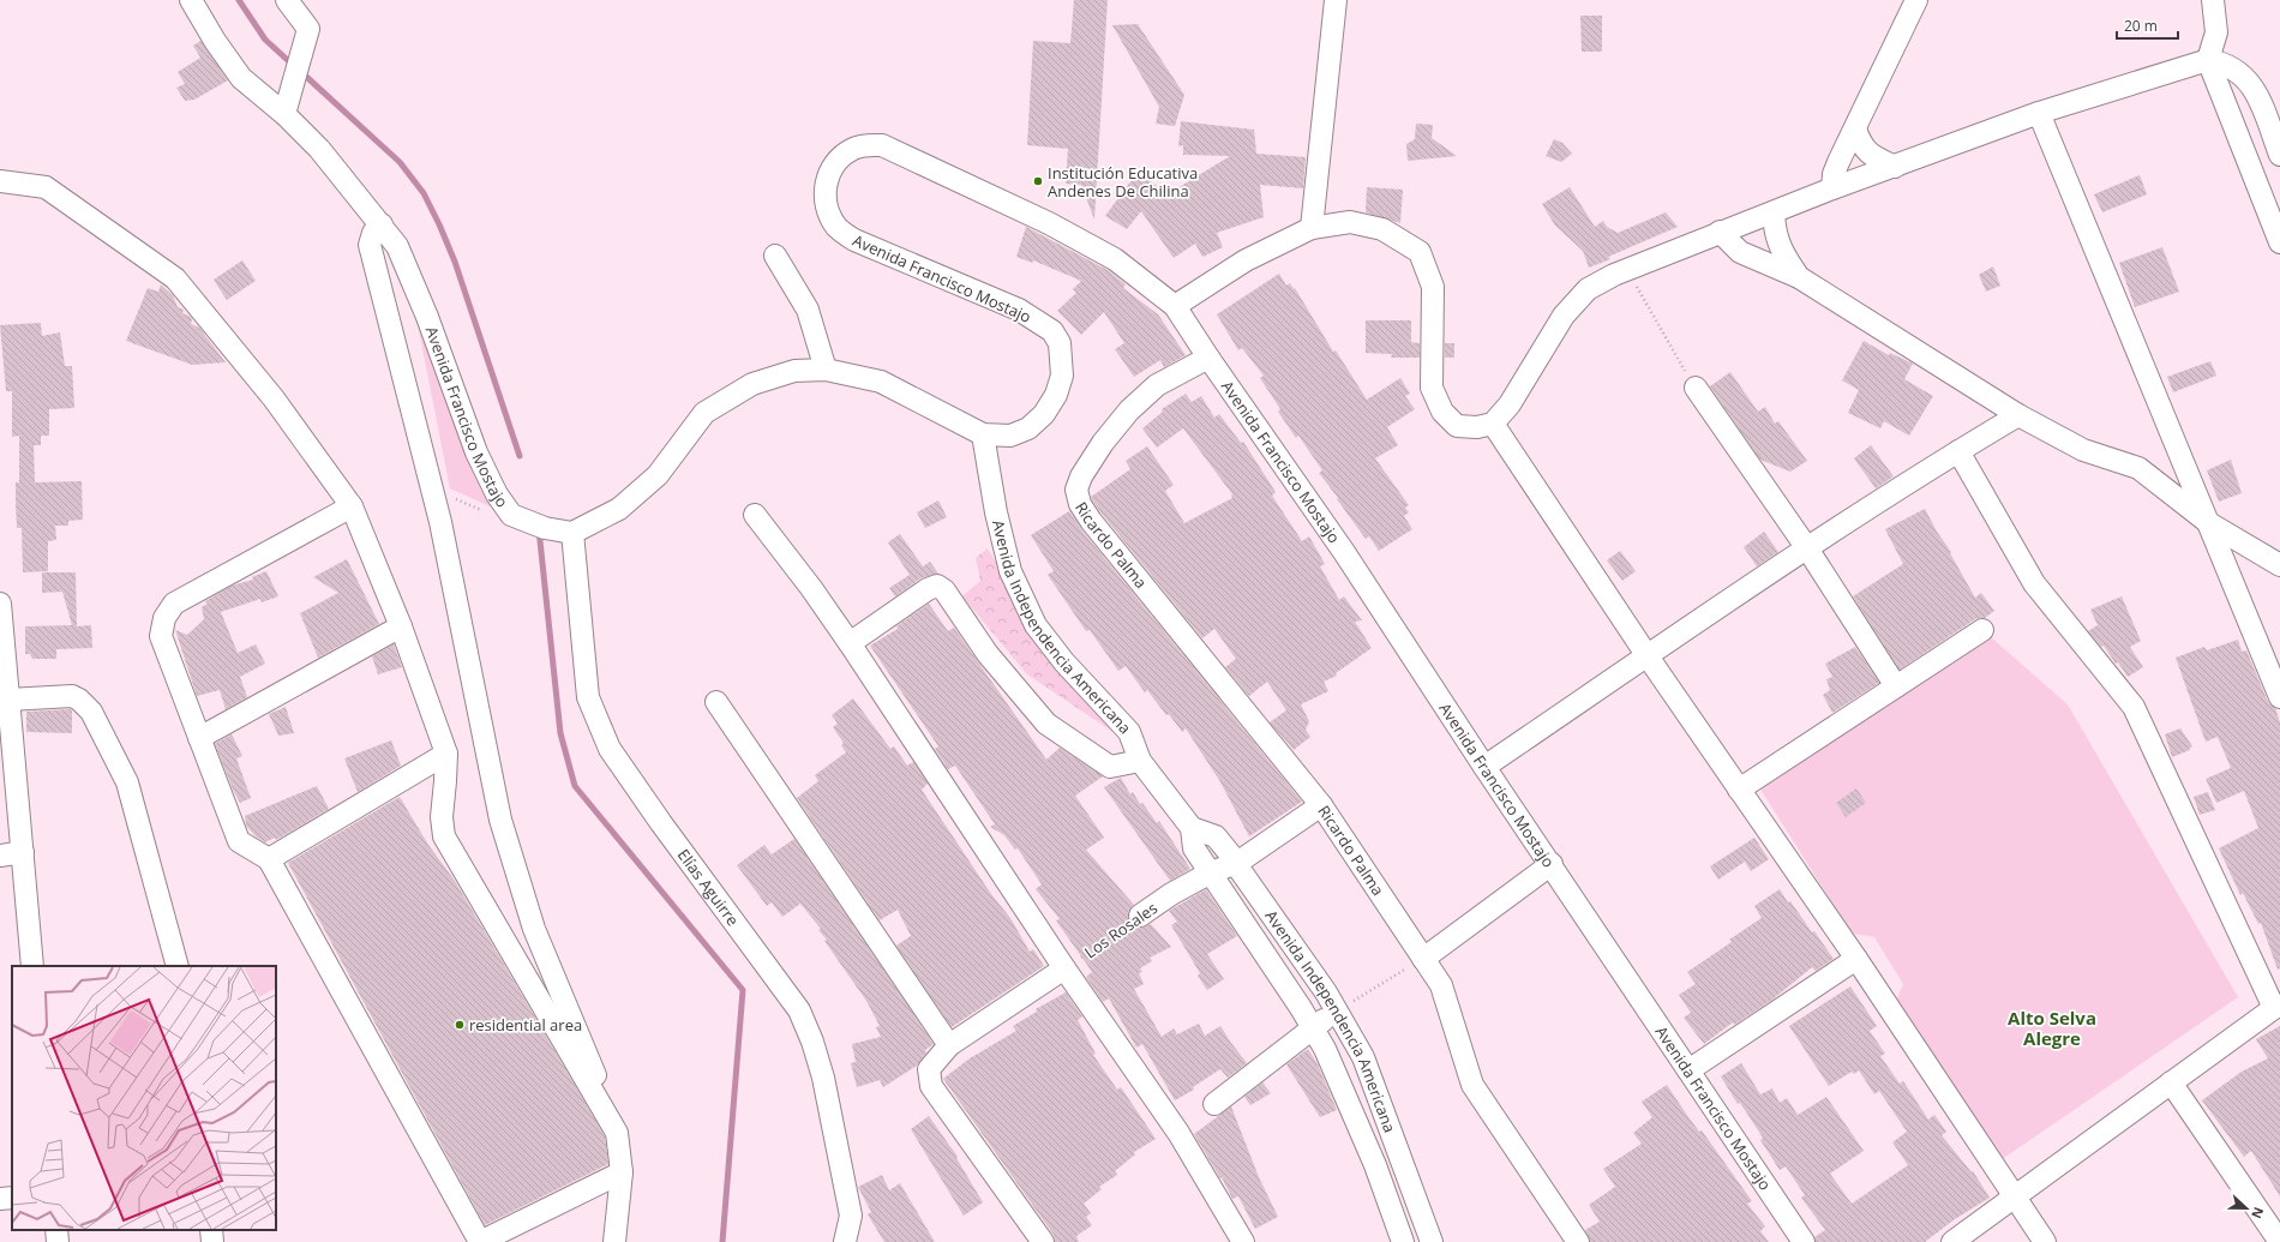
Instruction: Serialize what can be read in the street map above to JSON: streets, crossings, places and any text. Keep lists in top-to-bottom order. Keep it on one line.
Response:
{"streets":{"street":["Avenida Francisco Mostajo","Ricardo Palma","Avenida Independencia Americana","Elías Aguirre","Los Rosales"]},"crossings":[["Avenida Francisco Mostajo","Ricardo Palma"],["Avenida Francisco Mostajo","Avenida Independencia Americana"],["Avenida Francisco Mostajo","Elías Aguirre"],["Ricardo Palma","Los Rosales"],["Avenida Independencia Americana","Los Rosales"]],"districts":["Alto Selva Alegre"],"places":["Institución Educativa Andenes De Chilina","residential area"],"scale_bar":"20 m","north":"right"}
